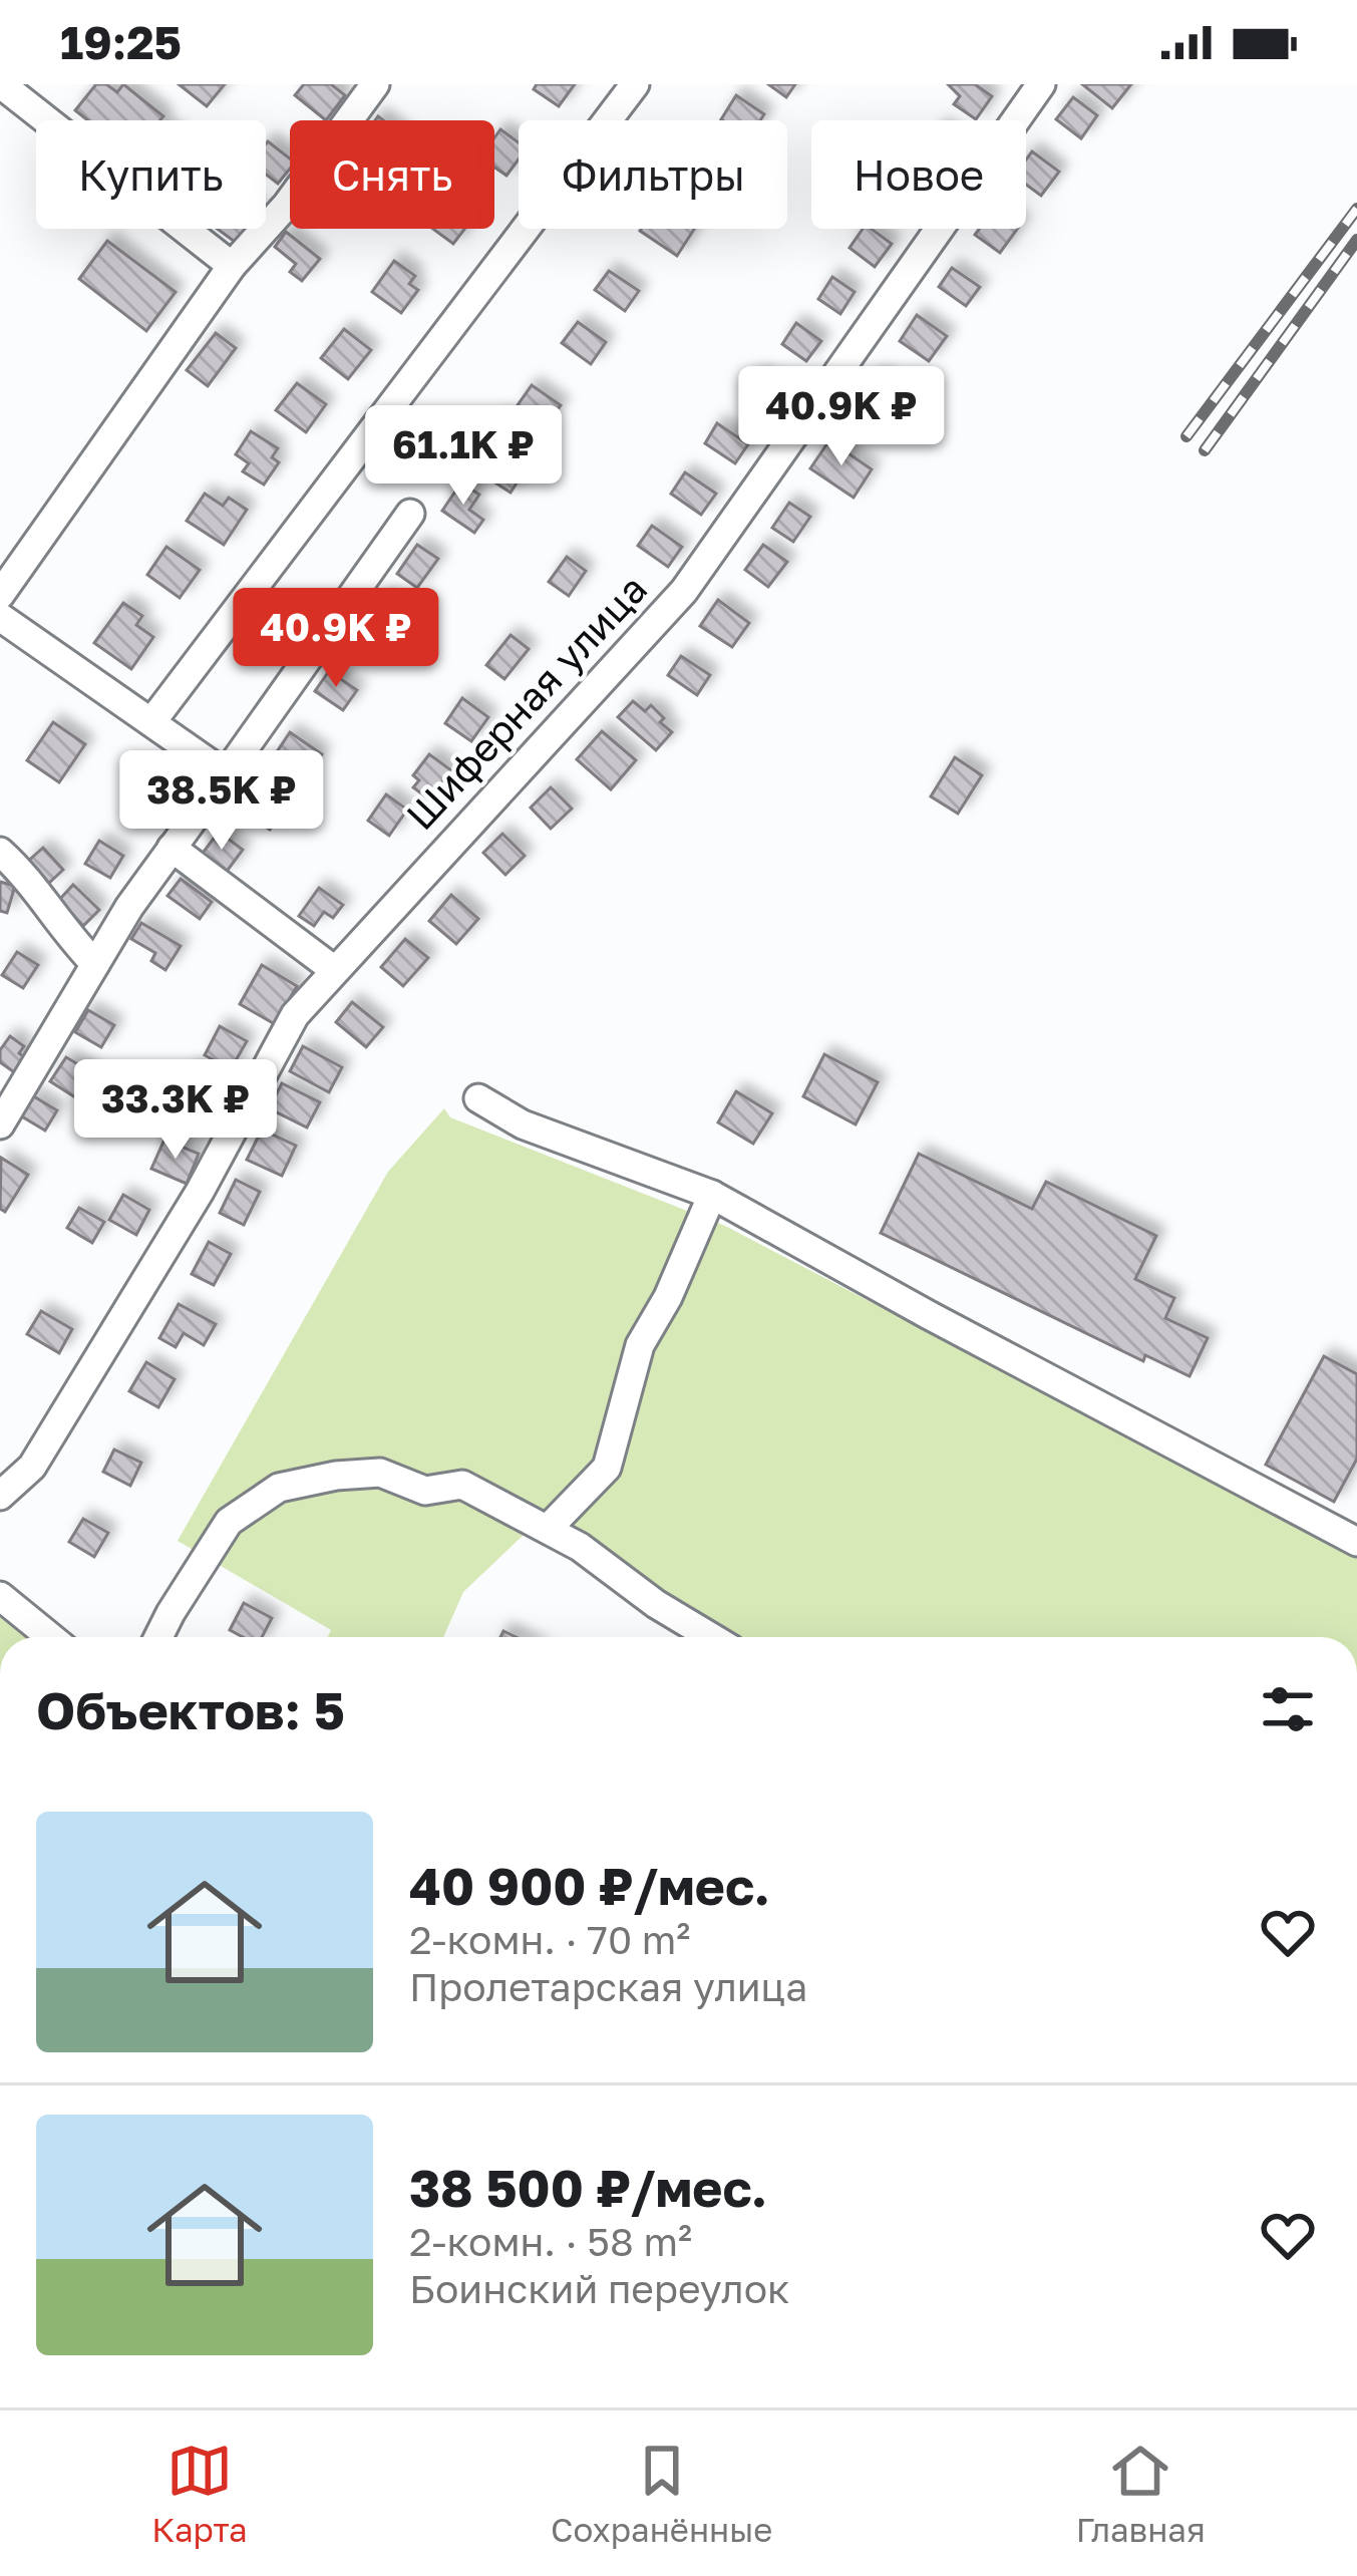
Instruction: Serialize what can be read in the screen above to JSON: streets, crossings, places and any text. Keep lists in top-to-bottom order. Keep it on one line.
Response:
{"streets":{"street":["Шиферная улица"]},"page":{"status":"19:25","chip":["Купить","Снять","Фильтры","Новое"],"price":["40.9K ₽","61.1K ₽","40.9K ₽","38.5K ₽","33.3K ₽"],"heading":"Объектов: 5","list":[{"name":"40 900 ₽/мес.","note":"2-комн. · 70 m² · Пролетарская улица"},{"name":"38 500 ₽/мес.","note":"2-комн. · 58 m² · Боинский переулок"}],"tabs":["Карта","Сохранённые","Главная"]}}
